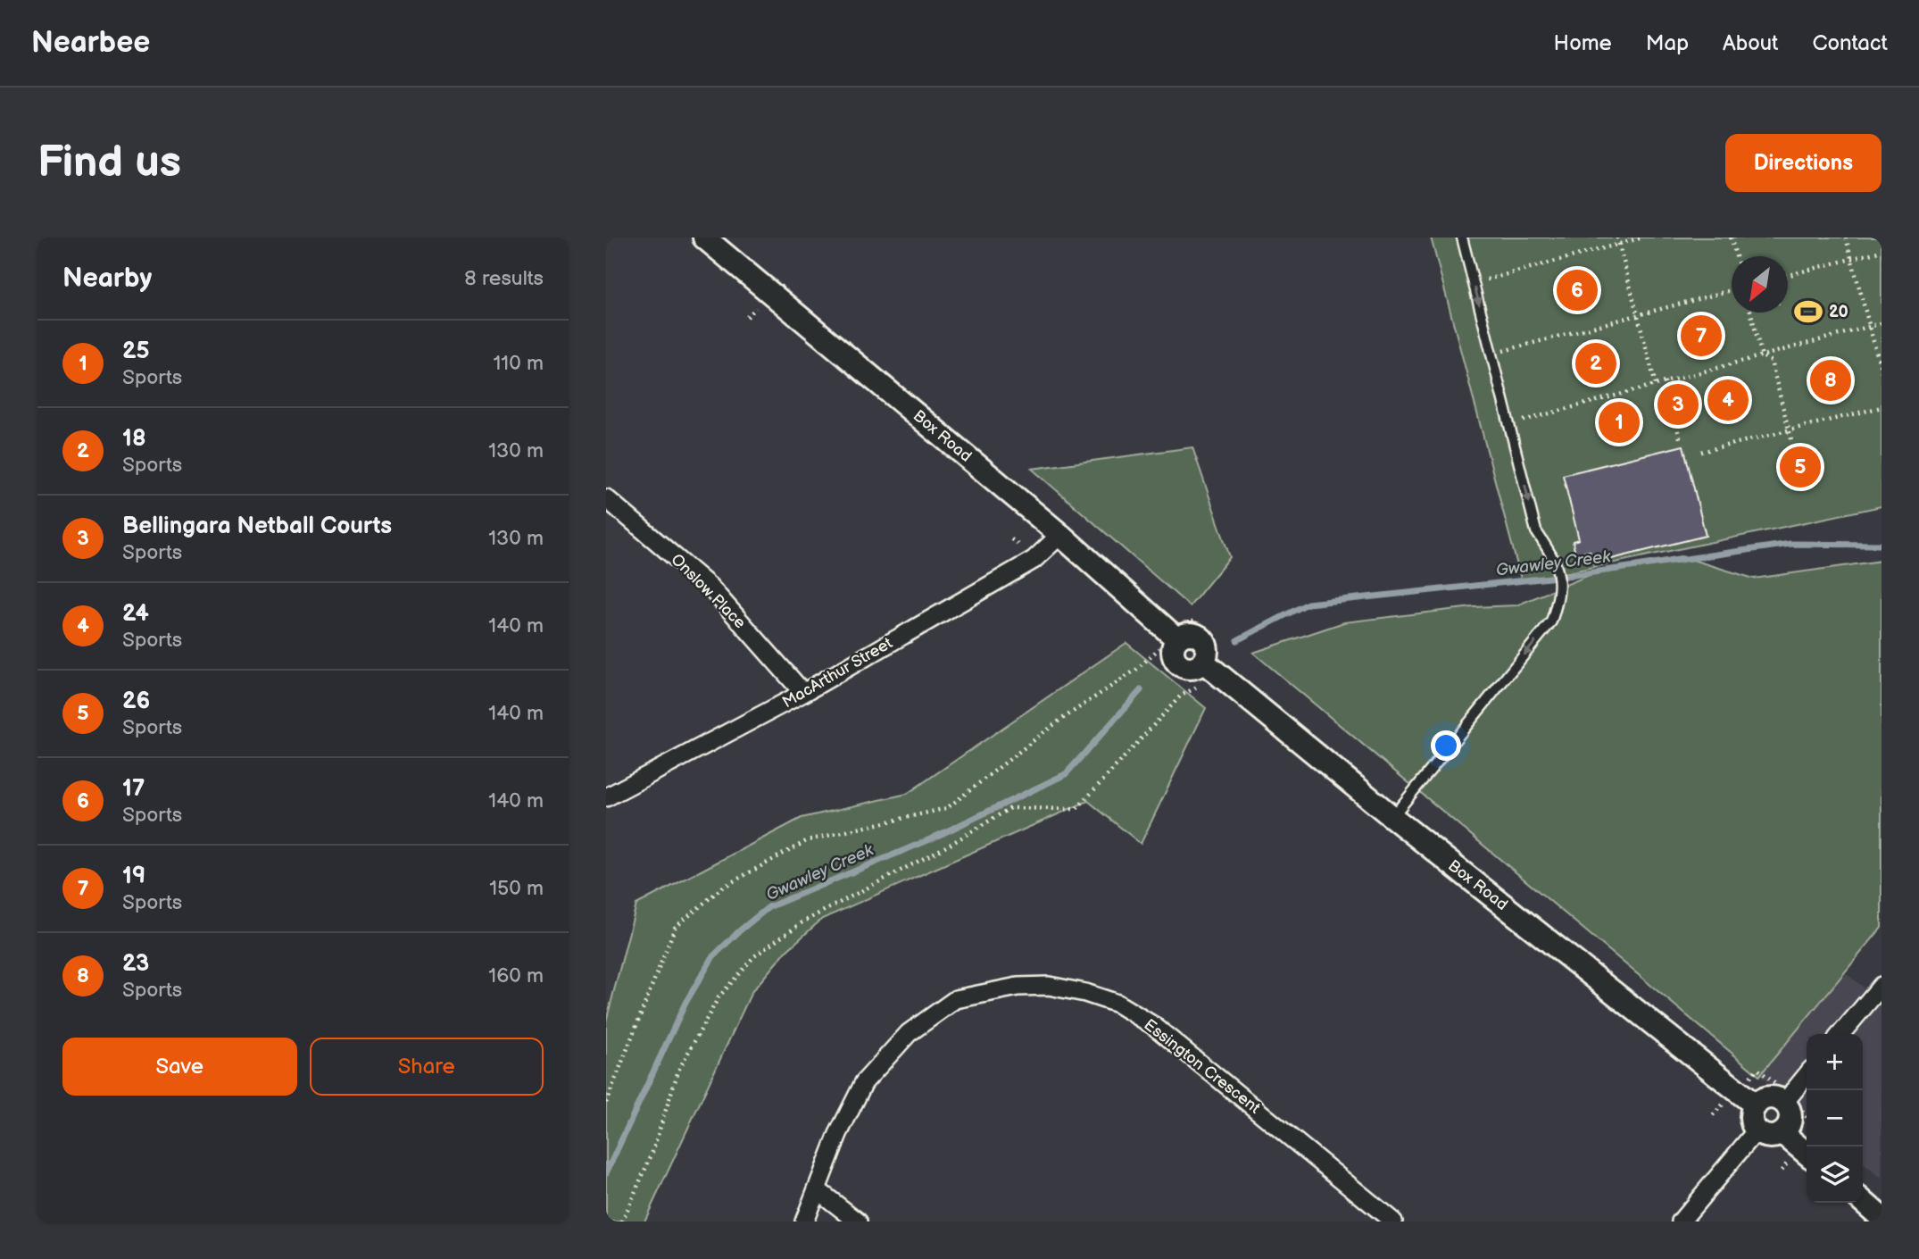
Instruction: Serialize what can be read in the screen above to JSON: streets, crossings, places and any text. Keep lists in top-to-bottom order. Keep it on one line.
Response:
{"streets":{"street":["Box Road","Onslow Place","MacArthur Street","Essington Crescent"]},"crossings":[["Box Road","MacArthur Street"],["Onslow Place","MacArthur Street"]],"water":["Gwawley Creek"],"places":{"sports":["20"]},"north":"bottom left","page":{"header":"Nearbee","nav":["Home","Map","About","Contact"],"buttons":["Directions",["Save","Share"]],"title":"Find us","heading":["Nearby","8 results"],"pins":["6","7","2","8","4","3","1","5"],"list":[{"mark":"1","name":"25","note":"Sports","value":"110 m"},{"mark":"2","name":"18","note":"Sports","value":"130 m"},{"mark":"3","name":"Bellingara Netball Courts","note":"Sports","value":"130 m"},{"mark":"4","name":"24","note":"Sports","value":"140 m"},{"mark":"5","name":"26","note":"Sports","value":"140 m"},{"mark":"6","name":"17","note":"Sports","value":"140 m"},{"mark":"7","name":"19","note":"Sports","value":"150 m"},{"mark":"8","name":"23","note":"Sports","value":"160 m"}],"map_buttons":["+","−"]}}
